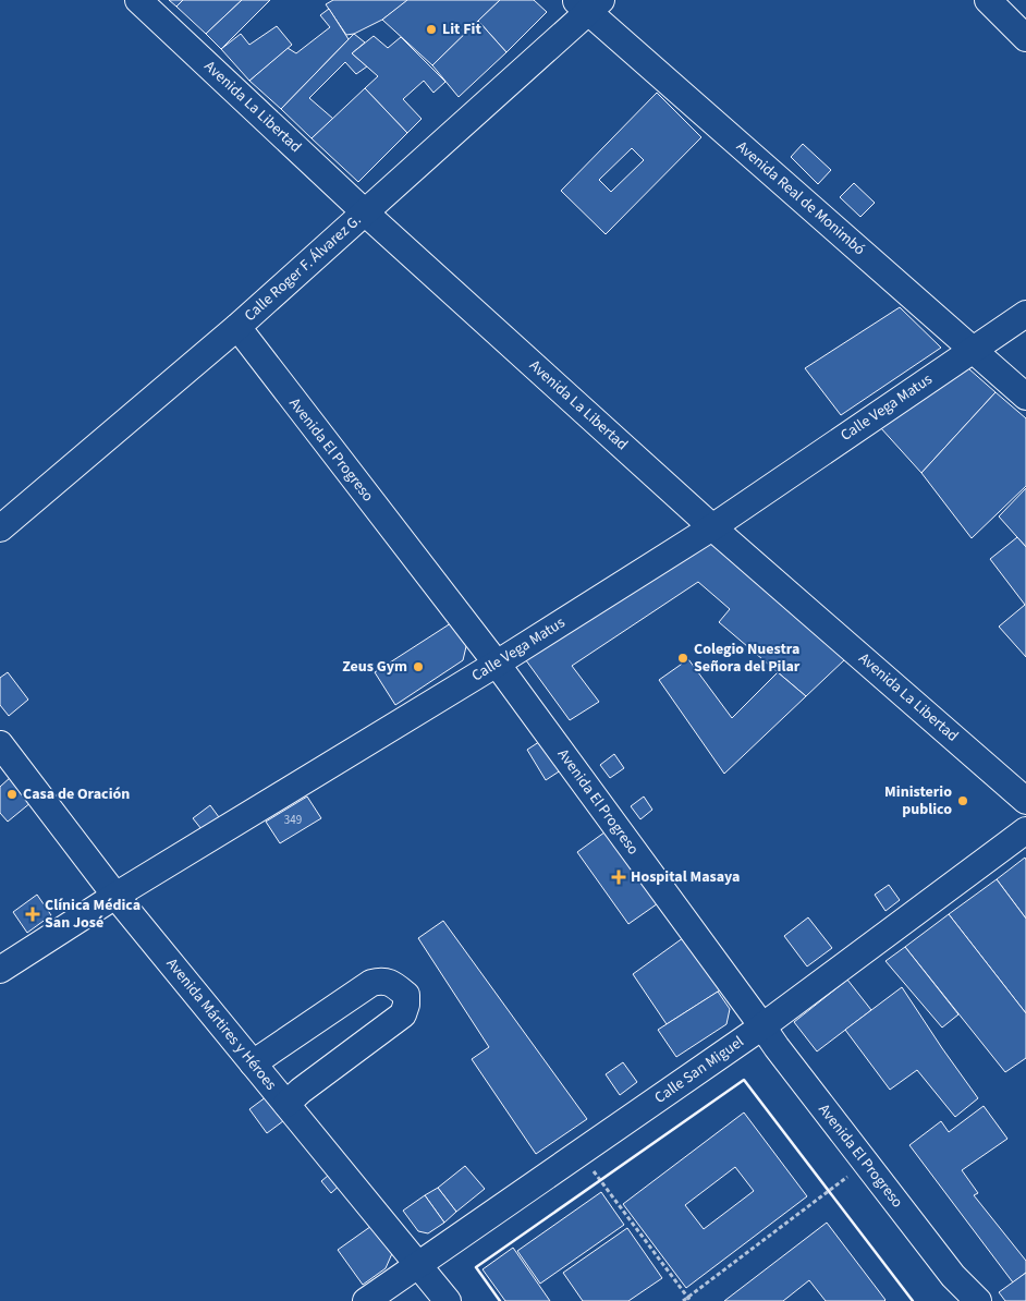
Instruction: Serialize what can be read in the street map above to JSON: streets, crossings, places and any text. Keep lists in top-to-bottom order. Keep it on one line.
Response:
{"streets":{"street":["Avenida La Libertad","Avenida Real de Monimbó","Calle Roger F. Álvarez G.","Calle Vega Matus","Avenida El Progreso","Avenida Mártires y Héroes","Calle San Miguel"]},"crossings":[["Avenida La Libertad","Calle Roger F. Álvarez G."],["Avenida La Libertad","Calle Vega Matus"],["Avenida Real de Monimbó","Calle Roger F. Álvarez G."],["Avenida Real de Monimbó","Calle Vega Matus"],["Calle Roger F. Álvarez G.","Avenida El Progreso"],["Calle Vega Matus","Avenida El Progreso"],["Calle Vega Matus","Avenida Mártires y Héroes"],["Avenida El Progreso","Calle San Miguel"],["Avenida Mártires y Héroes","Calle San Miguel"]],"places":{"other":["Lit Fit","Colegio Nuestra Señora del Pilar","Zeus Gym","Casa de Oración","Ministerio publico"],"health":["Hospital Masaya","Clínica Médica San José"]},"house_numbers":["349"]}
